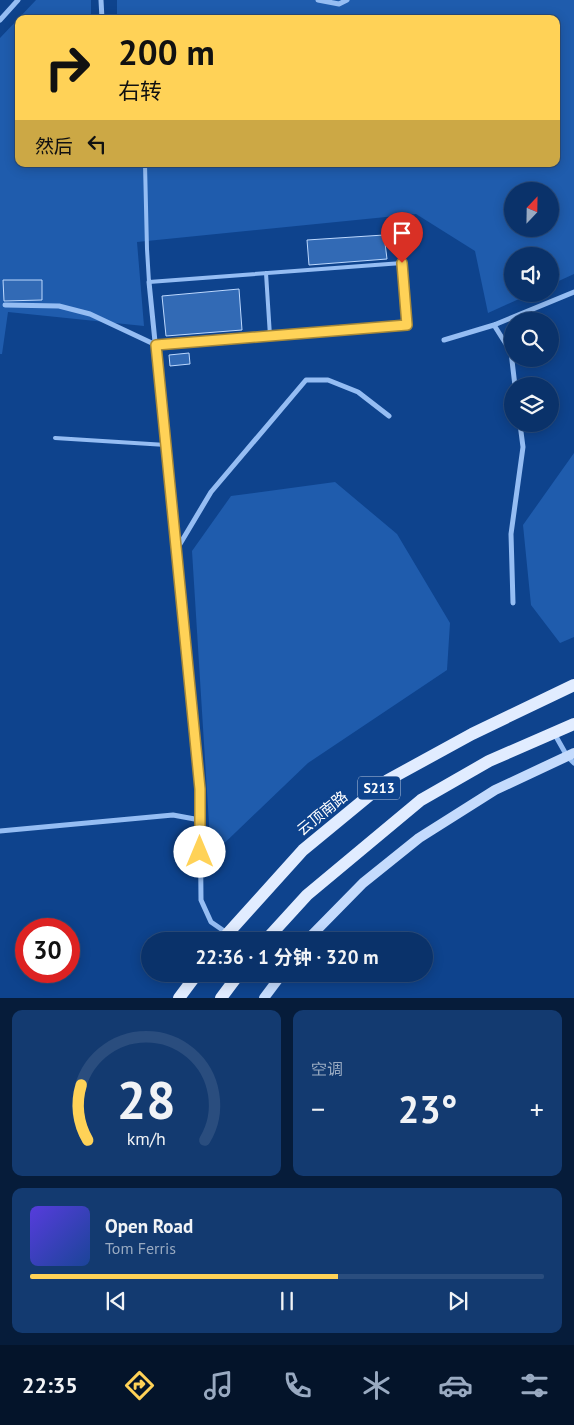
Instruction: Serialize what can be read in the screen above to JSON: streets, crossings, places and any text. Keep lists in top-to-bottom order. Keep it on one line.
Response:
{"streets":{"main road":["S213","云顶南路"]},"north":"top","page":{"turn":["200 m","右转"],"then":"然后","limit":"30","trip":"22:36 · 1 分钟 · 320 m","tile":"空调","heat":["−","23°","+"],"song":["Open Road","Tom Ferris"],"tabs":"22:35","gauge":["28","km/h"]}}
